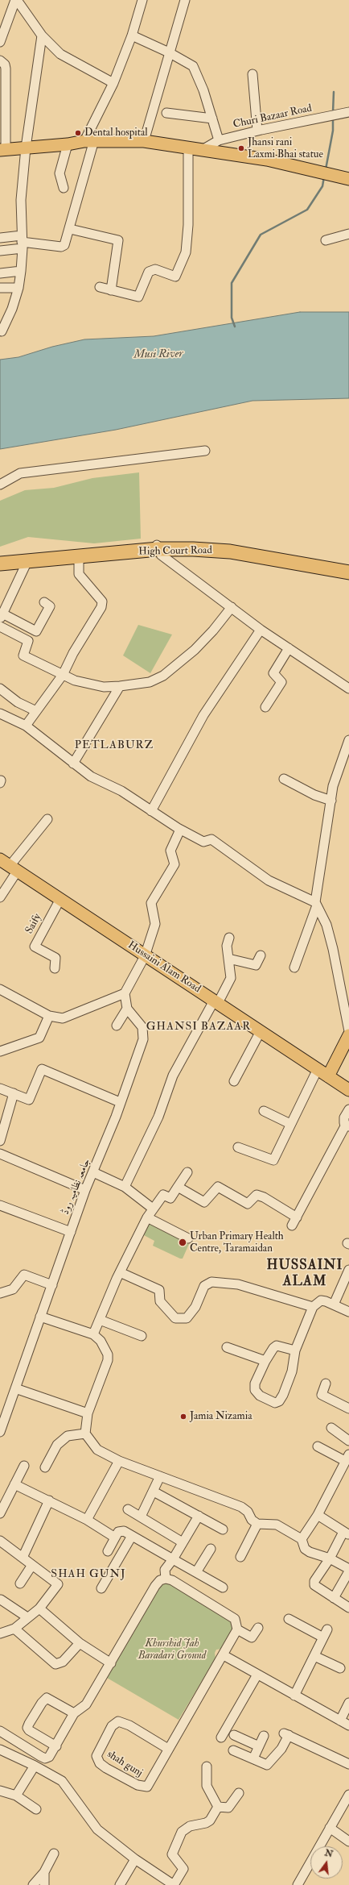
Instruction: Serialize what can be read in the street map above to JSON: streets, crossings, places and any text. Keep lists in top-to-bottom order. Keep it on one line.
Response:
{"streets":{"highway":["High Court Road"],"main road":["Hussaini Alam Road"],"street":["Churi Bazaar Road","Saify","جامعہ نظامیہ روڈ","shah gunj"]},"crossings":[["Saify","Hussaini Alam Road"]],"districts":["PETLABURZ","GHANSI BAZAAR","HUSSAINI ALAM","SHAH GUNJ"],"water":["Musi River"],"parks":["Khurshid Jah Baradari Ground"],"places":["Dental hospital","Jhansi rani Laxmi Bhai statue","Urban Primary Health Centre, Taramaidan","Jamia Nizamia"],"north":"top"}
